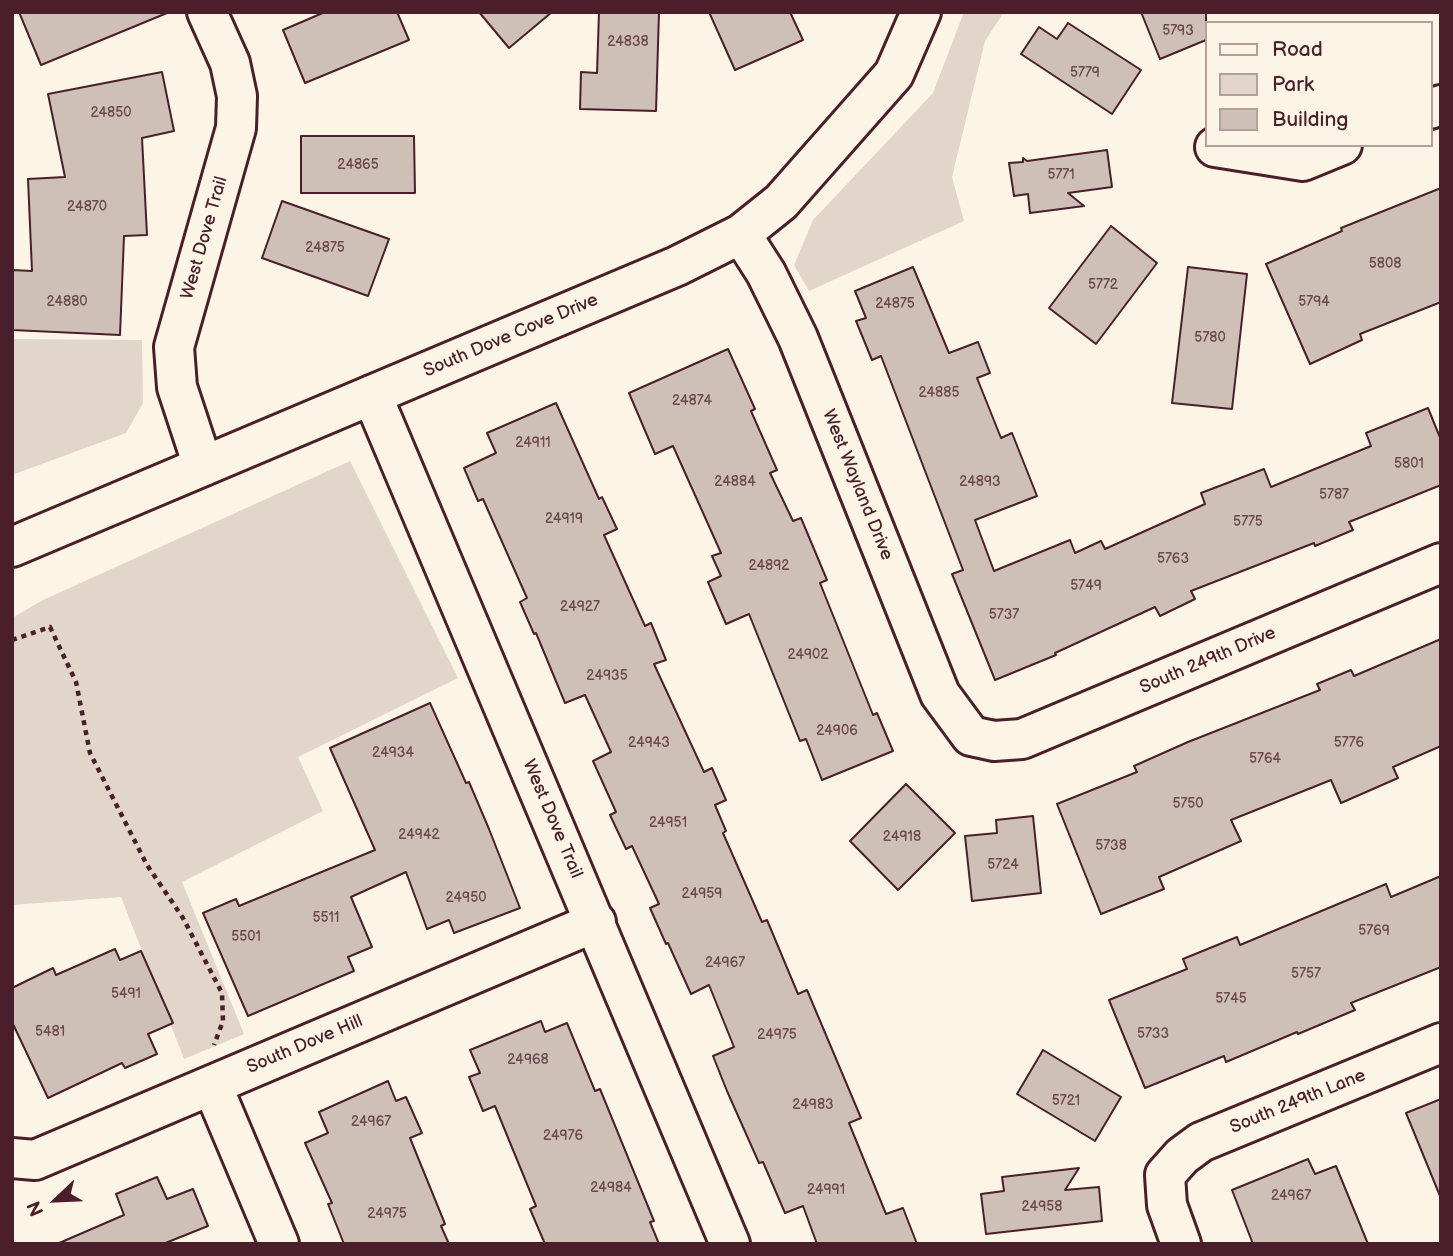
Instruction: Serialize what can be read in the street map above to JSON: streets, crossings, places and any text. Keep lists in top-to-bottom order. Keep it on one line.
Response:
{"streets":{"street":["West Dove Trail","South Dove Cove Drive","West Wayland Drive","South 249th Drive","South Dove Hill","South 249th Lane"]},"crossings":[["West Dove Trail","South Dove Cove Drive"],["West Dove Trail","South Dove Hill"],["South Dove Cove Drive","West Wayland Drive"],["West Wayland Drive","South 249th Drive"]],"house_numbers":["5793","24838","5779","24850","24865","5771","24870","24875","5808","5772","24880","5794","24875","5780","24885","24874","24911","5801","24884","24893","5787","24919","5775","5763","24892","5749","24927","5737","24902","24935","24906","24943","5776","24934","5764","5750","24951","24942","24918","5738","5724","24959","24950","5511","5769","5501","24967","5757","5491","5745","5481","5733","24975","24968","5721","24983","24967","24976","24984","24991","24967","24958","24975"],"legend":["Road","Park","Building"],"north":"bottom left"}
